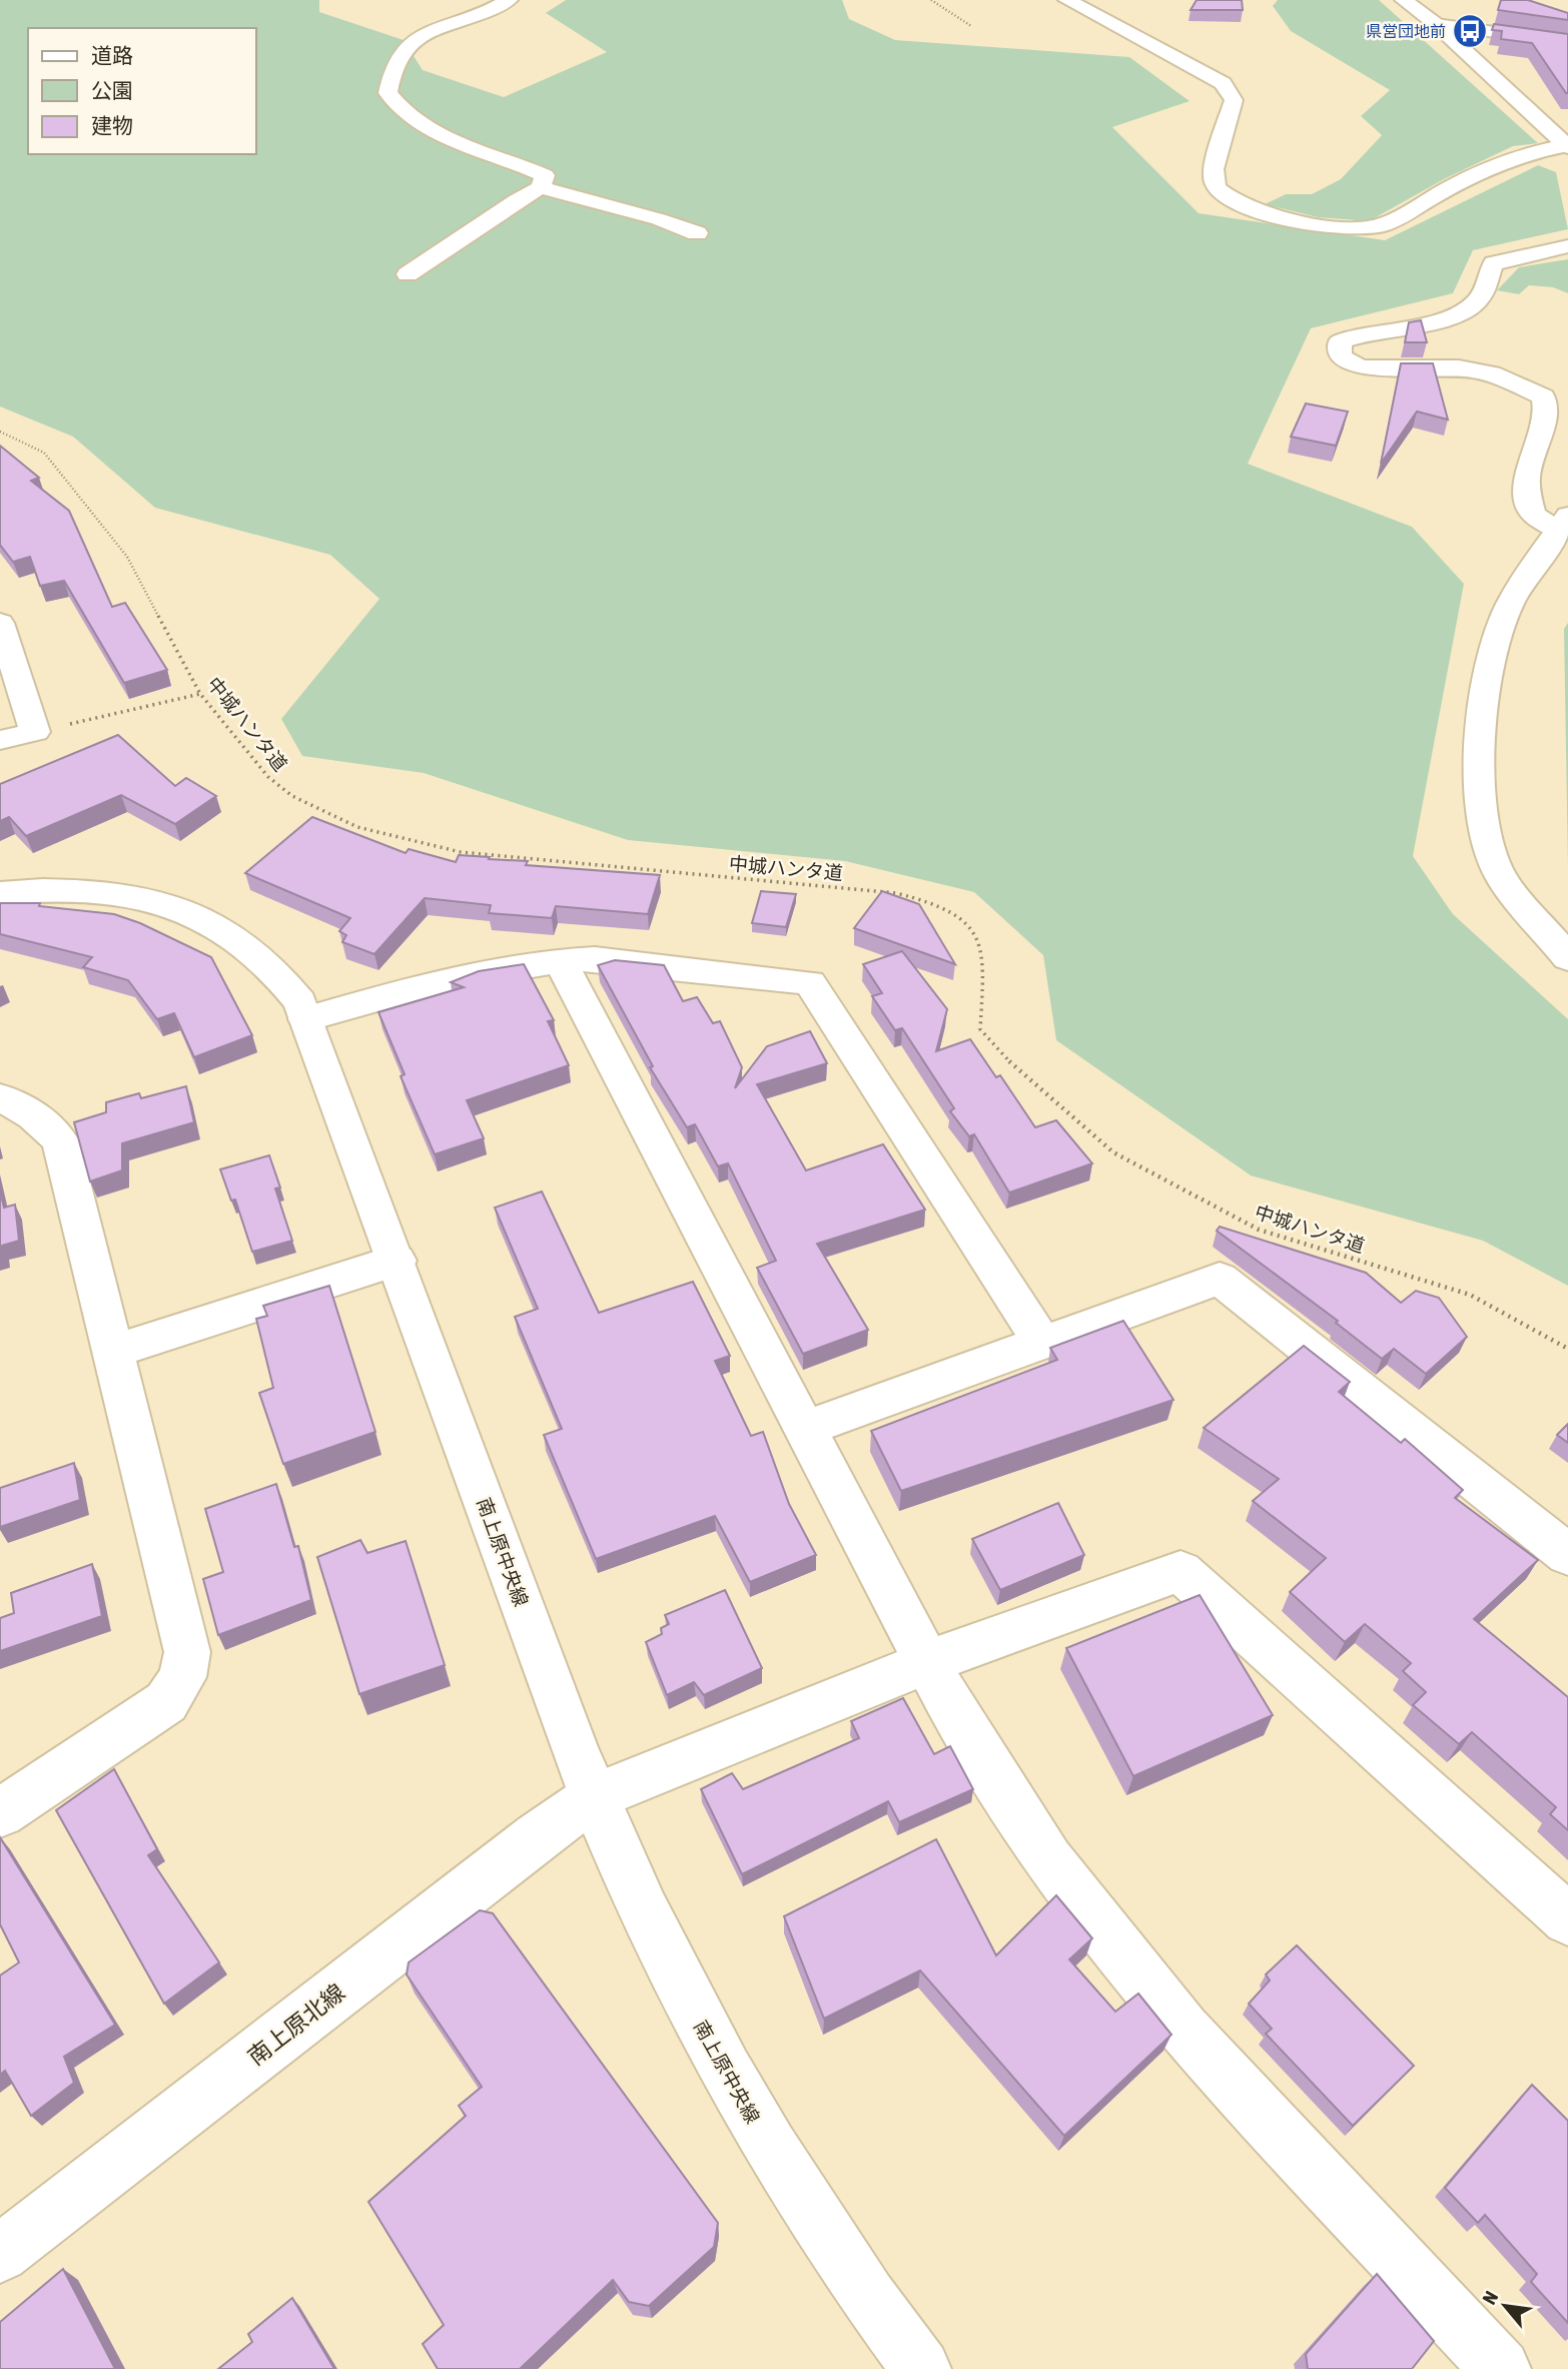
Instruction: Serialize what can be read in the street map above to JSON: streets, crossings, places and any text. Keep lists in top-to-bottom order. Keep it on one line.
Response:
{"streets":{"street":["南上原中央線","南上原北線"],"path":["中城ハンタ道"]},"crossings":[["南上原中央線","南上原北線"]],"places":{"bus stop":["県営団地前"]},"legend":["道路","公園","建物"],"north":"top left"}
